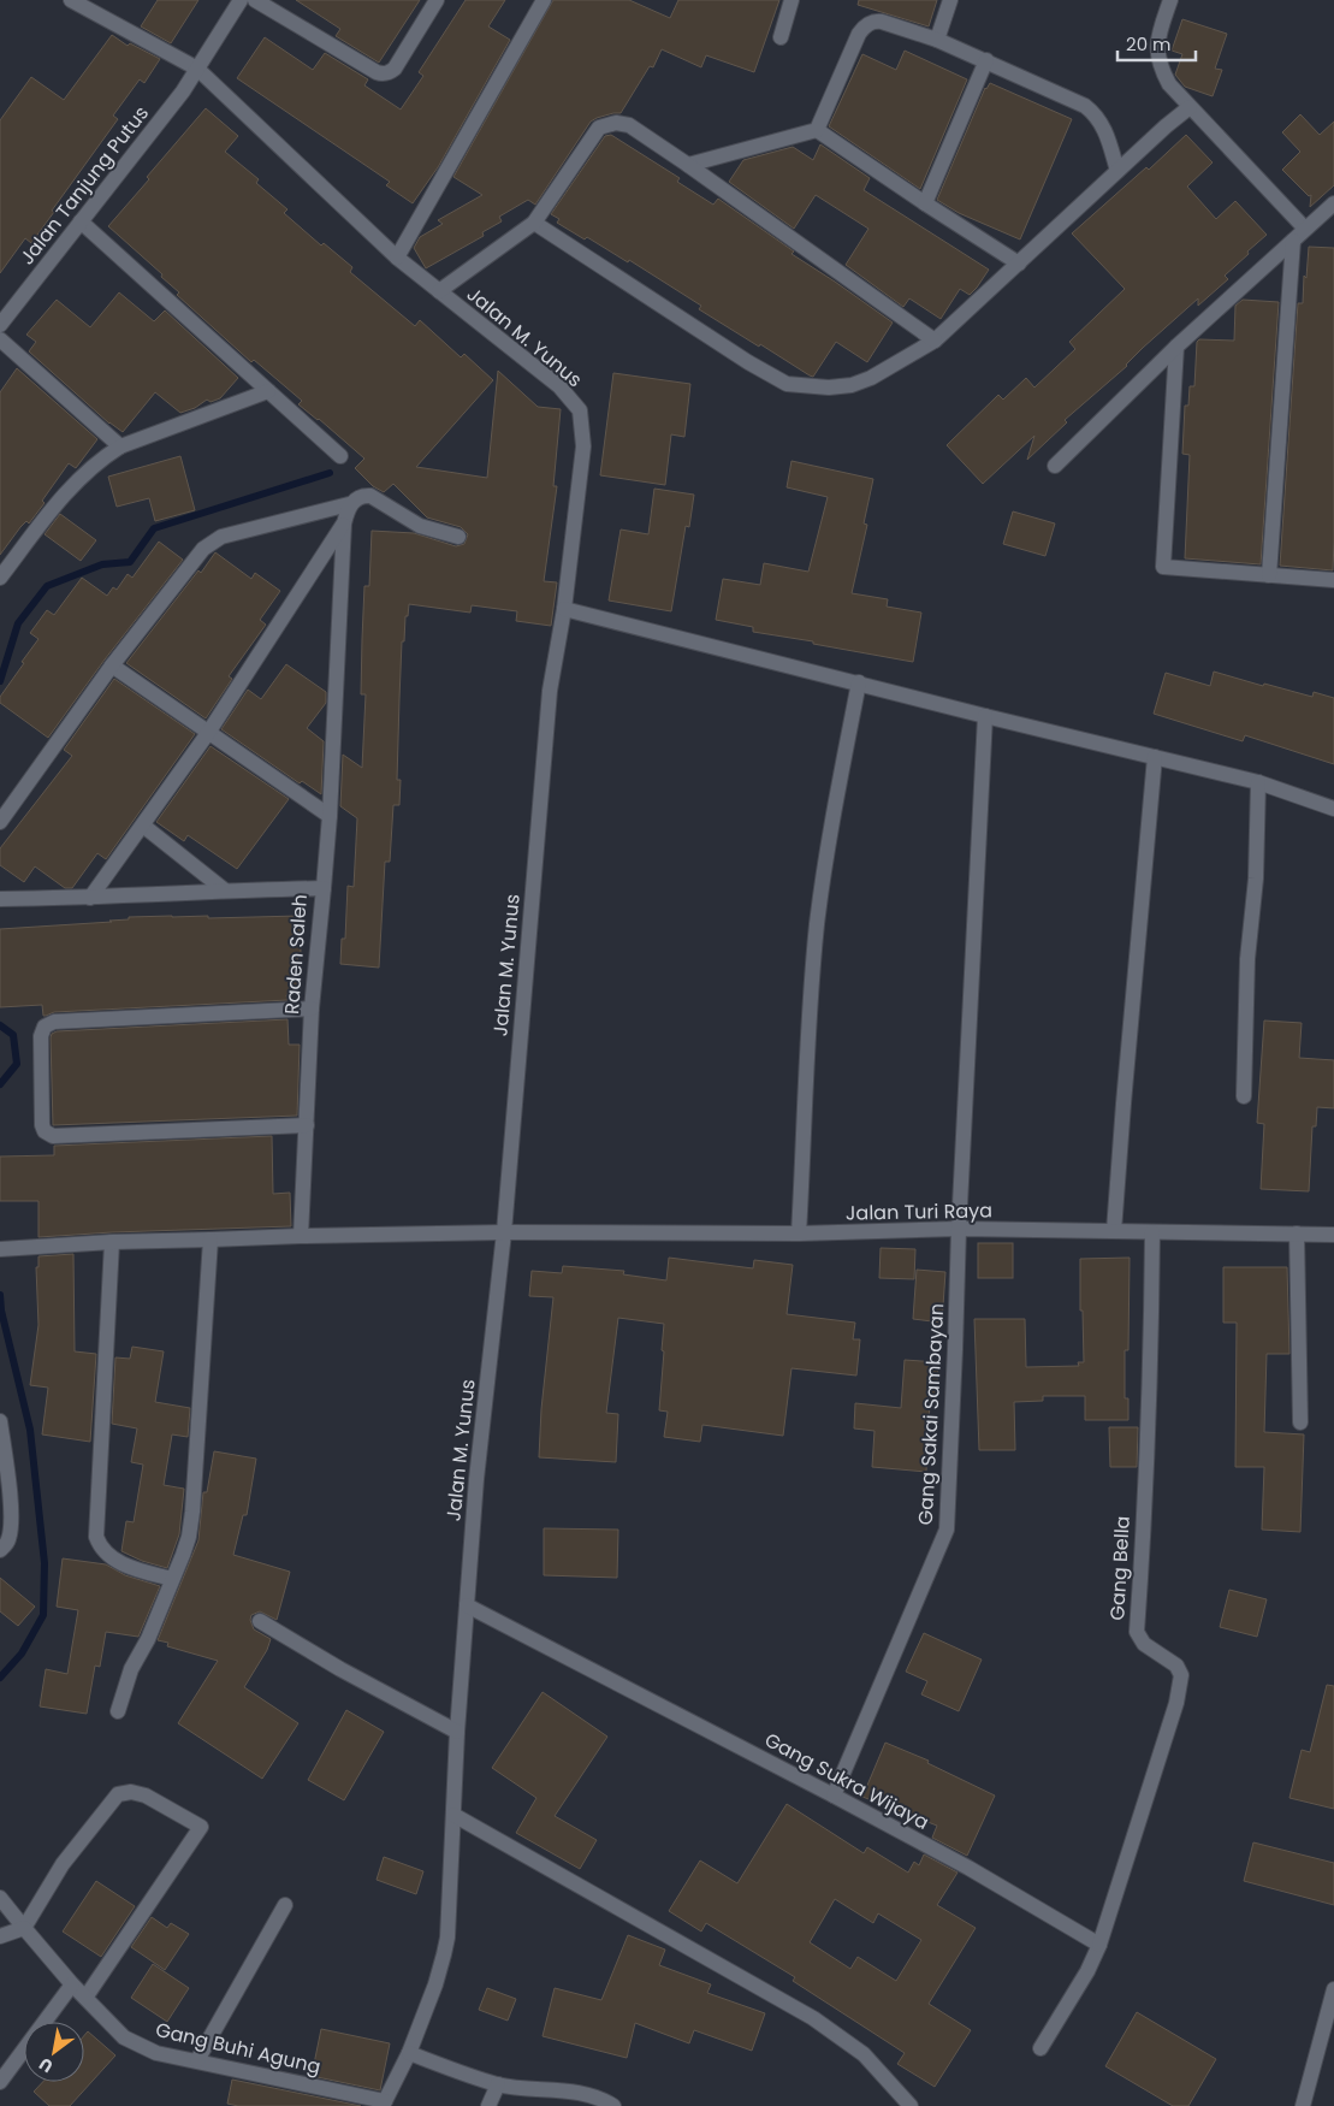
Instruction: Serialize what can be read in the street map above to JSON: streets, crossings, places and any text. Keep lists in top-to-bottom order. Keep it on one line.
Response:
{"streets":{"street":["Jalan Tanjung Putus","Jalan M. Yunus","Raden Saleh","Jalan Turi Raya","Gang Sakai Sambayan","Gang Bella","Gang Sukra Wijaya","Gang Buhi Agung"]},"crossings":[["Jalan Tanjung Putus","Jalan M. Yunus"],["Jalan M. Yunus","Jalan Turi Raya"],["Jalan M. Yunus","Gang Sukra Wijaya"],["Jalan M. Yunus","Gang Buhi Agung"],["Raden Saleh","Jalan Turi Raya"],["Jalan Turi Raya","Gang Sakai Sambayan"],["Jalan Turi Raya","Gang Bella"],["Gang Sakai Sambayan","Gang Sukra Wijaya"],["Gang Bella","Gang Sukra Wijaya"]],"scale_bar":"20 m","north":"bottom left"}
